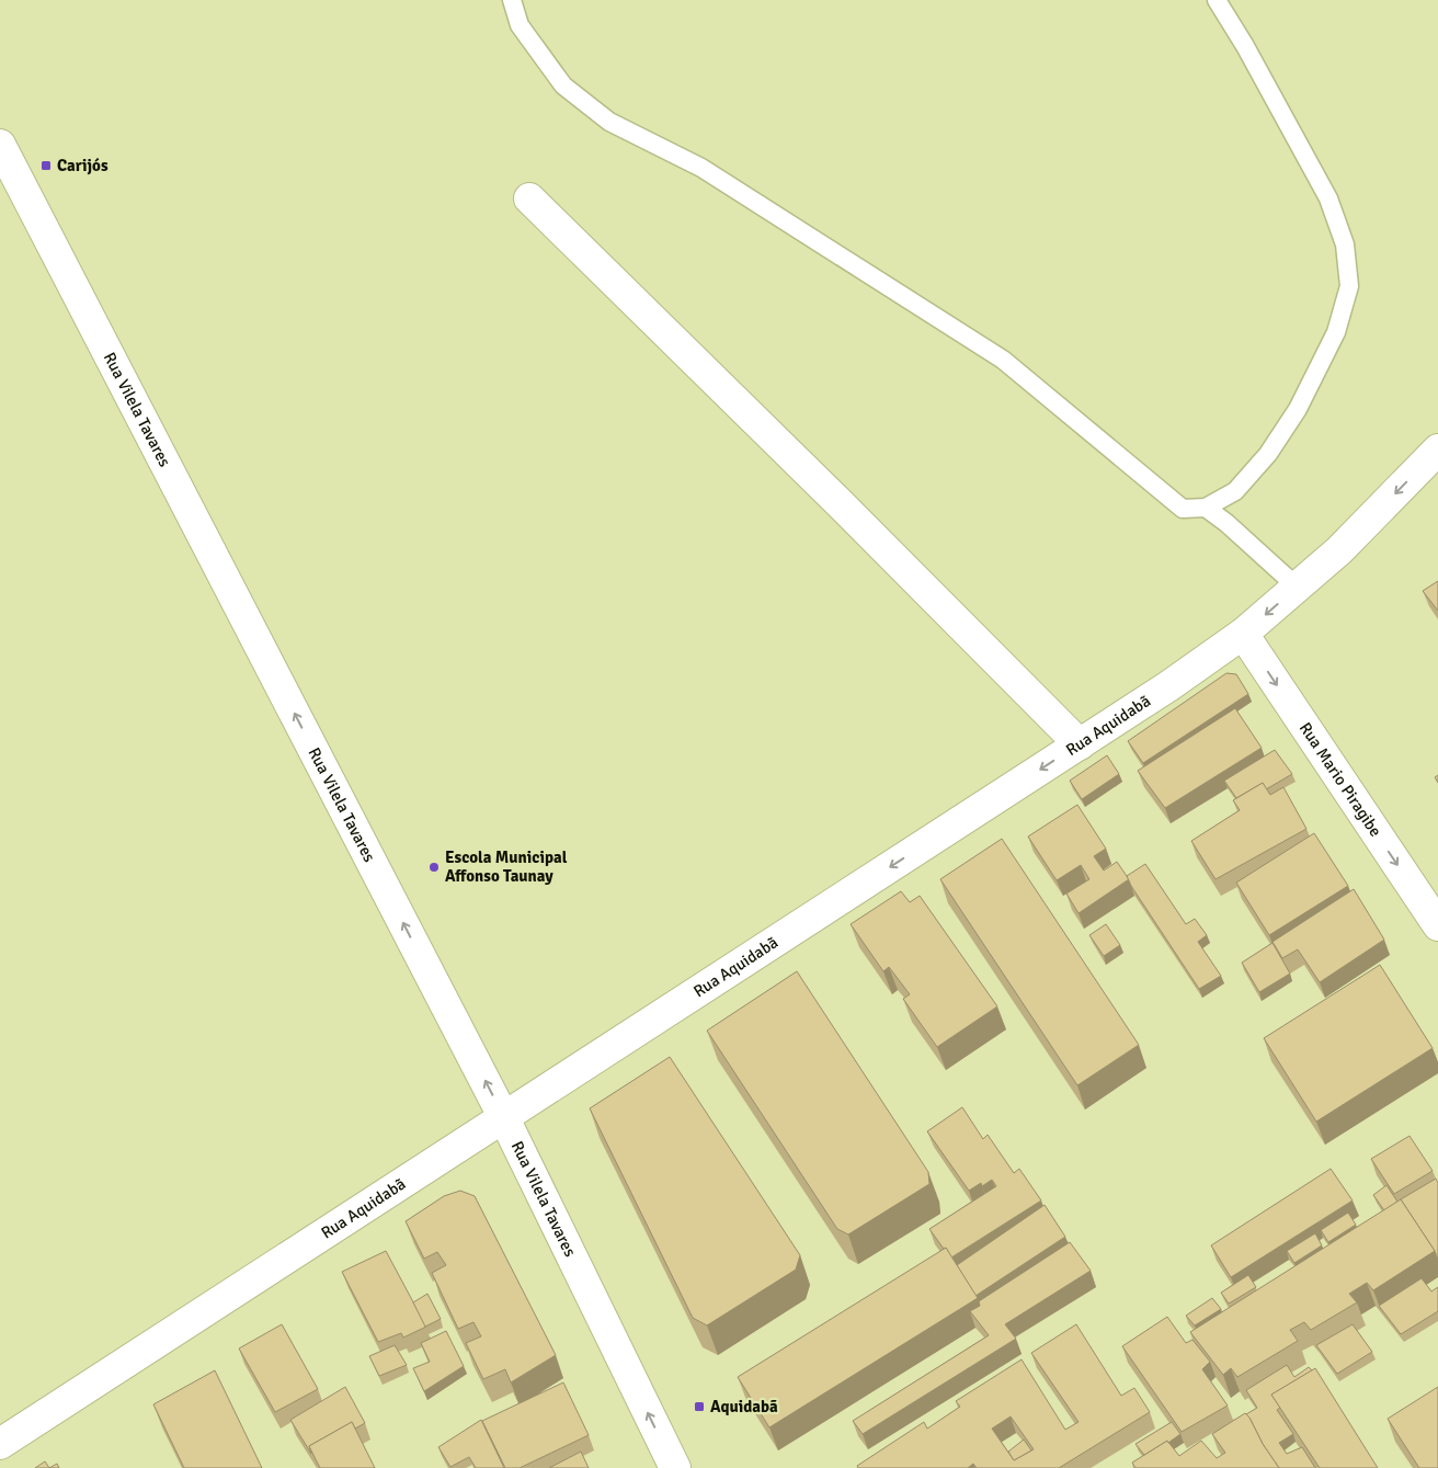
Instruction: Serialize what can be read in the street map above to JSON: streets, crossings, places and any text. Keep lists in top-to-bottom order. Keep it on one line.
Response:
{"streets":{"street":["Rua Vilela Tavares","Rua Aquidabã","Rua Mario Piragibe"]},"crossings":[["Rua Vilela Tavares","Rua Aquidabã"],["Rua Aquidabã","Rua Mario Piragibe"]],"one_way":["Rua Vilela Tavares","Rua Aquidabã","Rua Mario Piragibe"],"places":{"transit":["Carijós","Aquidabã"],"other":["Escola Municipal Affonso Taunay"]}}
